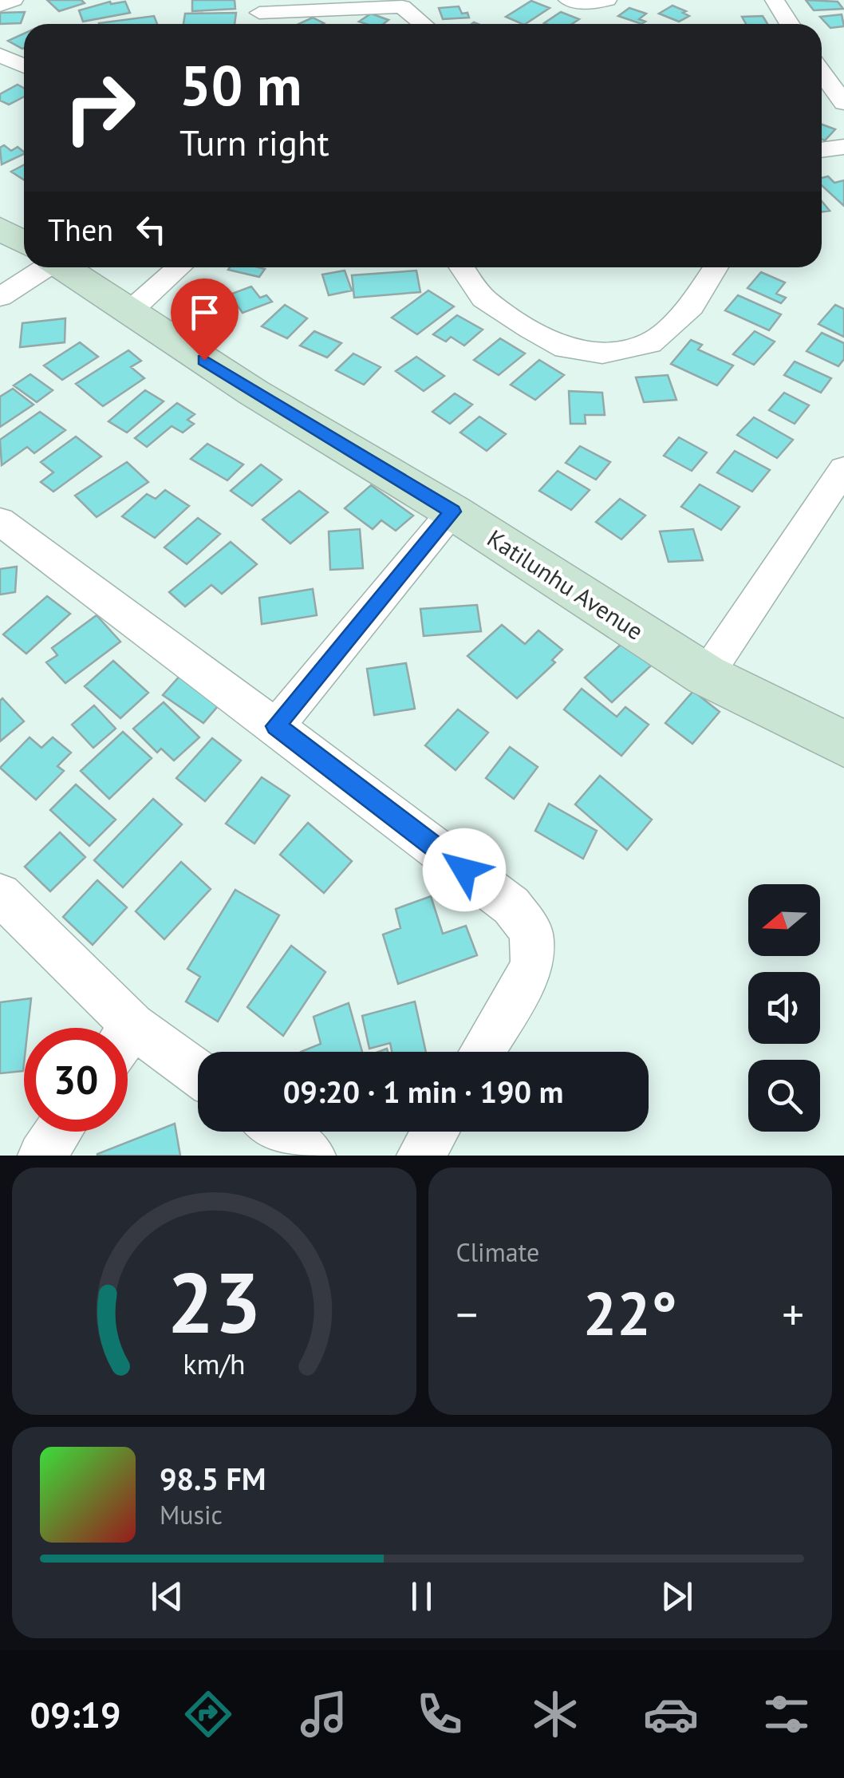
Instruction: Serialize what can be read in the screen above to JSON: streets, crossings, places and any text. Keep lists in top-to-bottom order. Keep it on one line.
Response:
{"streets":{"main road":["Katilunhu Avenue"]},"north":"left","page":{"turn":["50 m","Turn right"],"then":"Then","limit":"30","trip":"09:20 · 1 min · 190 m","tile":"Climate","heat":["−","22°","+"],"song":["98.5 FM","Music"],"tabs":"09:19","gauge":["23","km/h"]}}
